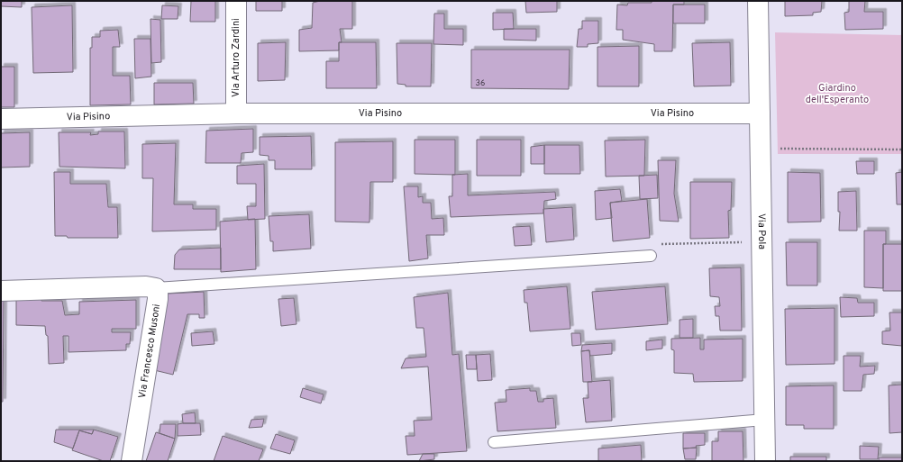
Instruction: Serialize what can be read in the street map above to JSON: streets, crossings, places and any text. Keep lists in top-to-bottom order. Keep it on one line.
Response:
{"streets":{"street":["Via Arturo Zardini","Via Pisino","Via Pola","Via Francesco Musoni"]},"crossings":[["Via Arturo Zardini","Via Pisino"],["Via Pisino","Via Pola"]],"parks":["Giardino dell'Esperanto"],"house_numbers":["36"]}
